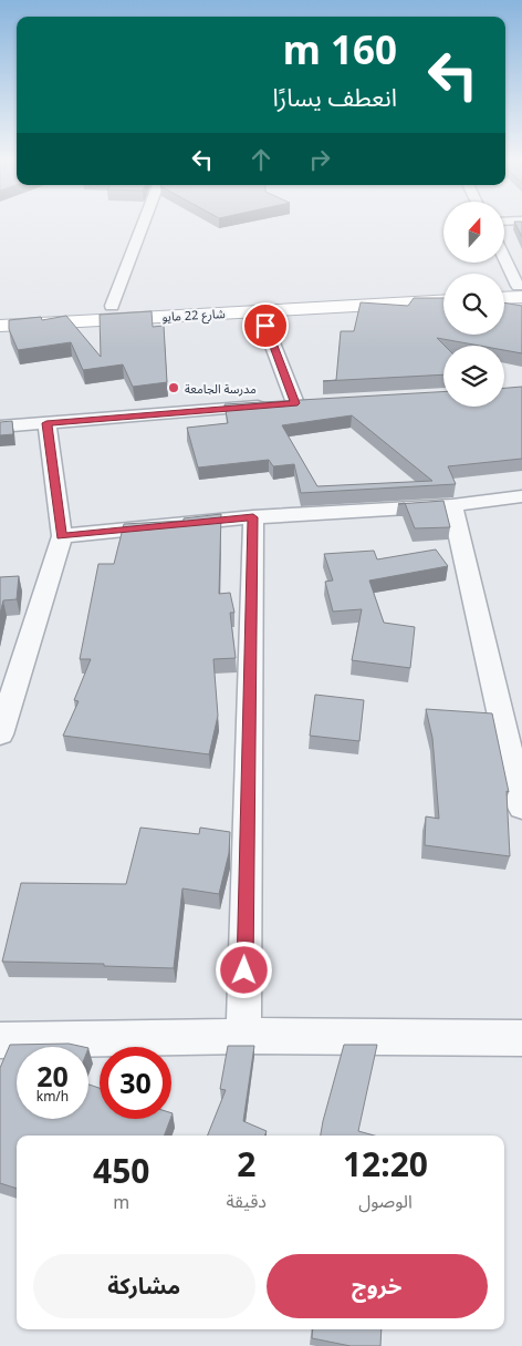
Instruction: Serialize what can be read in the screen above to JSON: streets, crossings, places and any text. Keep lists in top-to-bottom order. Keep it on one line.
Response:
{"streets":{"main road":["شارع 22 مايو"]},"places":["مدرسة الجامعة"],"north":"top","page":{"turn":["160 m","انعطف يسارًا"],"speed":"20 km/h","limit":"30","eta":["12:20","الوصول","2","دقيقة","450","m"],"buttons":["خروج","مشاركة"]}}
